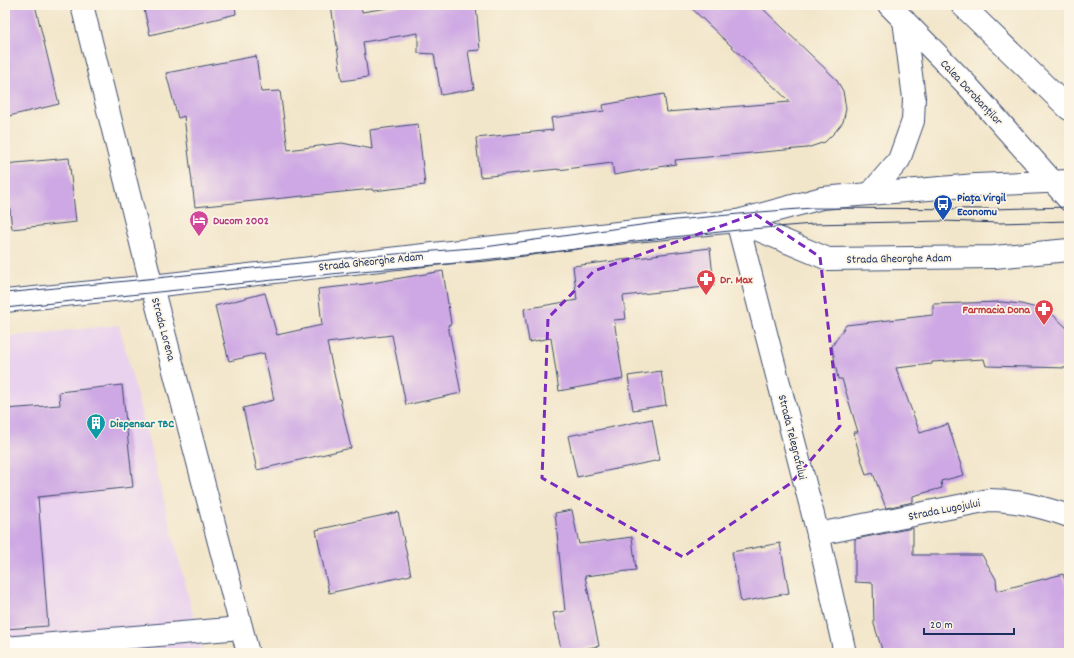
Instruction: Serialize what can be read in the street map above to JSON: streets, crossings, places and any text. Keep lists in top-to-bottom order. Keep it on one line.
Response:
{"streets":{"main road":["Calea Dorobanților","Strada Gheorghe Adam","Strada Lorena","Strada Telegrafului","Strada Lugojului"]},"crossings":[["Calea Dorobanților","Strada Gheorghe Adam"],["Strada Gheorghe Adam","Strada Lorena"],["Strada Gheorghe Adam","Strada Telegrafului"],["Strada Telegrafului","Strada Lugojului"]],"places":{"bus stop":["Piața Virgil Economu"],"hotel":["Ducom 2002"],"pharmacy":["Dr. Max","Farmacia Dona"],"building":["Dispensar TBC"]},"scale_bar":"20 m"}
